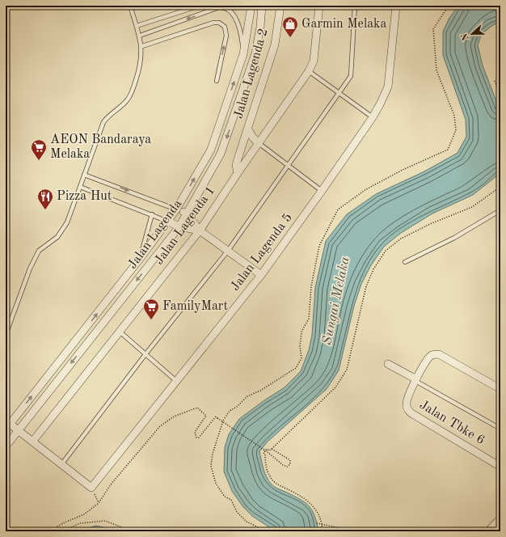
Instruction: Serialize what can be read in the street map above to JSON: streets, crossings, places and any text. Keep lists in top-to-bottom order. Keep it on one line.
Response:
{"streets":{"street":["Jalan Lagenda 2","Jalan Lagenda 1","Jalan Lagenda","Jalan Lagenda 5","Jalan Tbke 6"]},"crossings":[["Jalan Lagenda 2","Jalan Lagenda 1"]],"water":["Sungai Melaka"],"places":{"shop":["Garmin Melaka"],"supermarket":["AEON Bandaraya Melaka","FamilyMart"],"restaurant":["Pizza Hut"]},"north":"left"}
